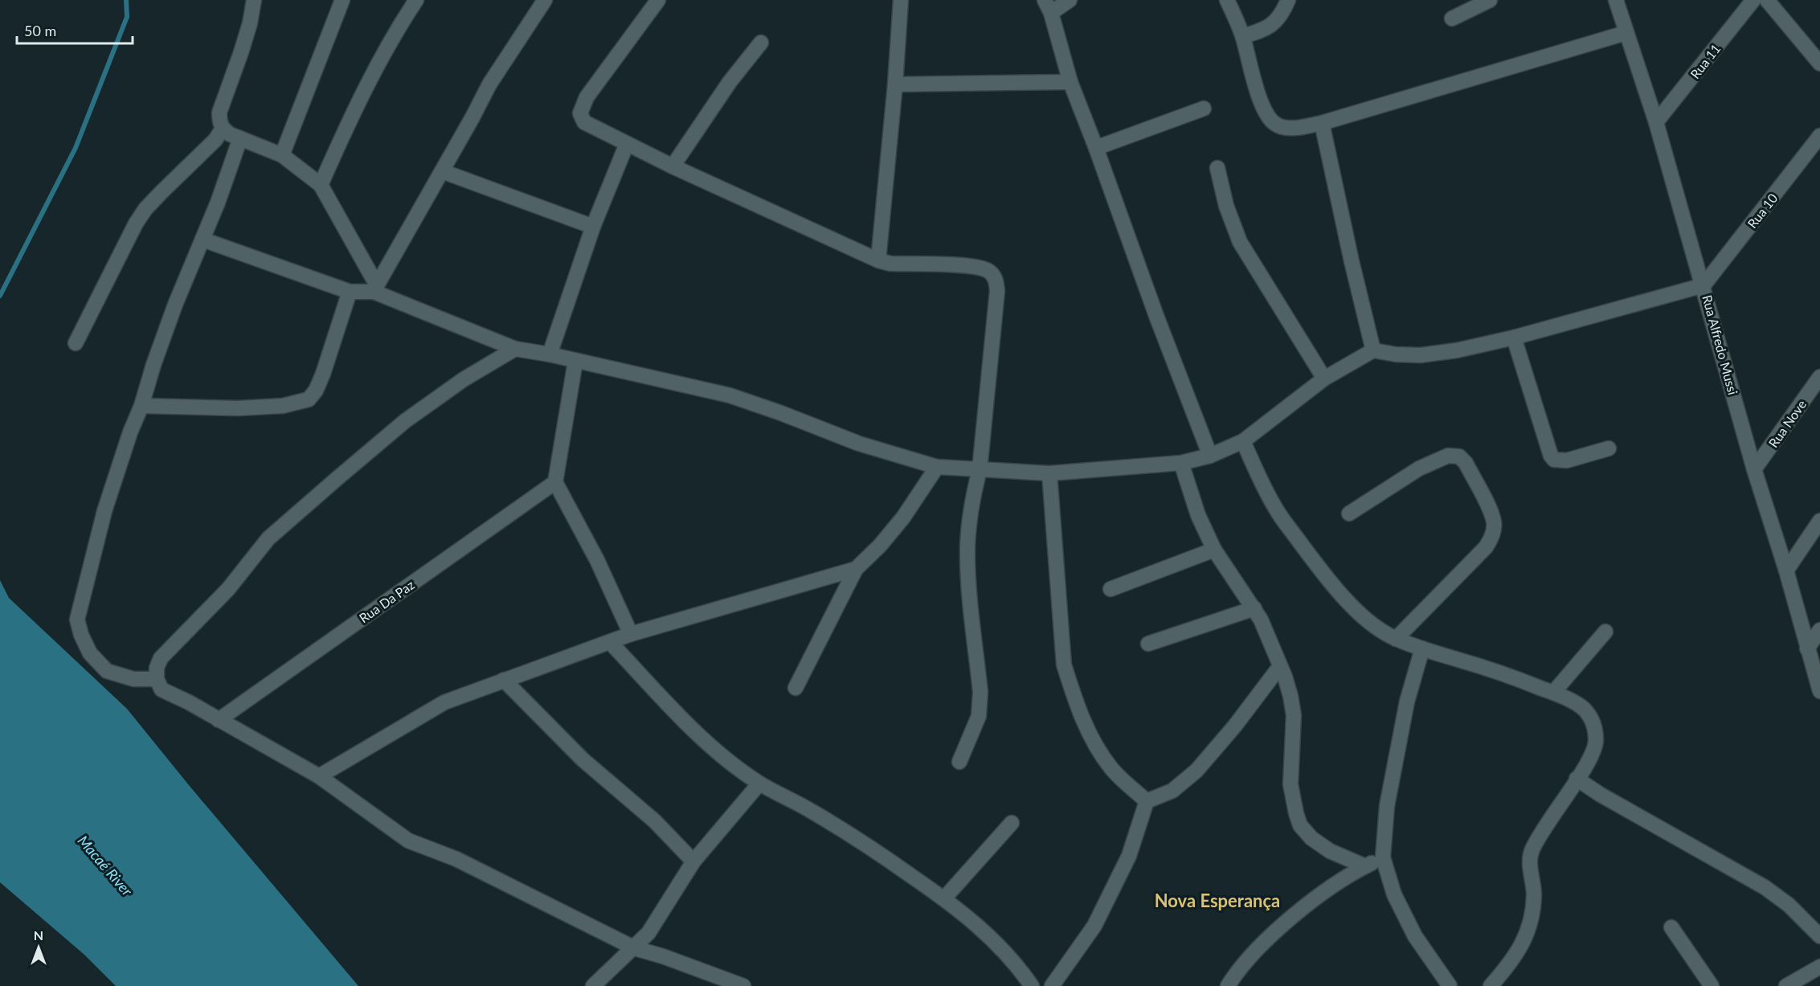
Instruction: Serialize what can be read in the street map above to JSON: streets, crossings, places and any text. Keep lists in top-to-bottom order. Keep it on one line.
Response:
{"streets":{"street":["Rua 11","Rua 10","Rua Alfredo Mussi","Rua Nove","Rua Da Paz"]},"crossings":[["Rua 11","Rua Alfredo Mussi"],["Rua 10","Rua Alfredo Mussi"],["Rua Alfredo Mussi","Rua Nove"]],"districts":["Nova Esperança"],"water":["Macaé River"],"scale_bar":"50 m","north":"top"}
